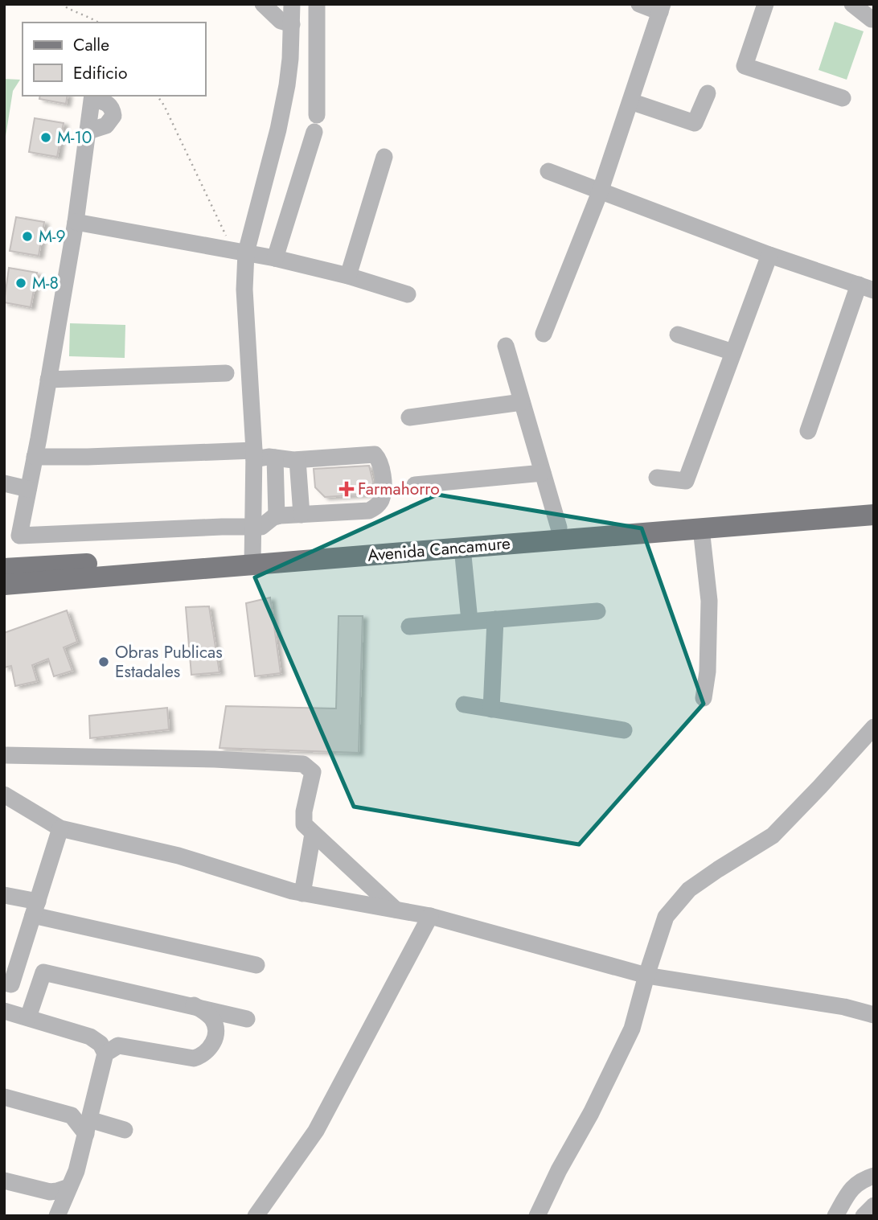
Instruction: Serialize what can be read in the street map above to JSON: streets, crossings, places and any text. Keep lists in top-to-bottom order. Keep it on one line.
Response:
{"streets":{"main road":["Avenida Cancamure"]},"places":{"other":["M-10","M-9","M-8","Obras Publicas Estadales"],"health":["Farmahorro"]},"legend":["Calle","Edificio"]}
